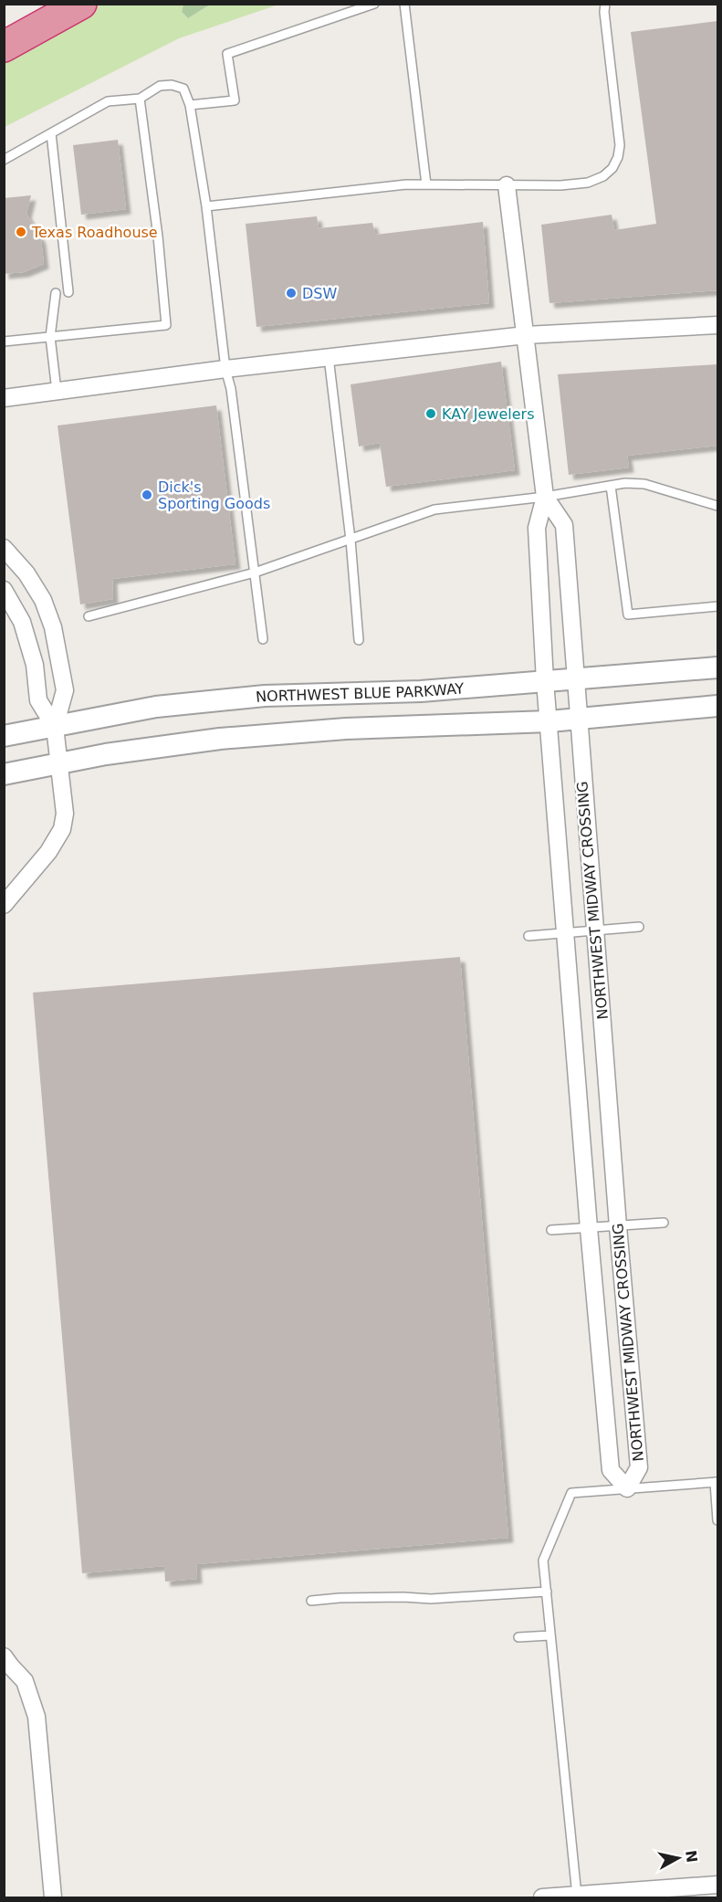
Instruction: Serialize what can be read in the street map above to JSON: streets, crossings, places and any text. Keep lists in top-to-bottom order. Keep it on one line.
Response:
{"streets":{"street":["NORTHWEST BLUE PARKWAY","NORTHWEST MIDWAY CROSSING"]},"crossings":[["NORTHWEST BLUE PARKWAY","NORTHWEST MIDWAY CROSSING"]],"places":["Texas Roadhouse","DSW","KAY Jewelers","Dick's Sporting Goods"],"north":"right"}
